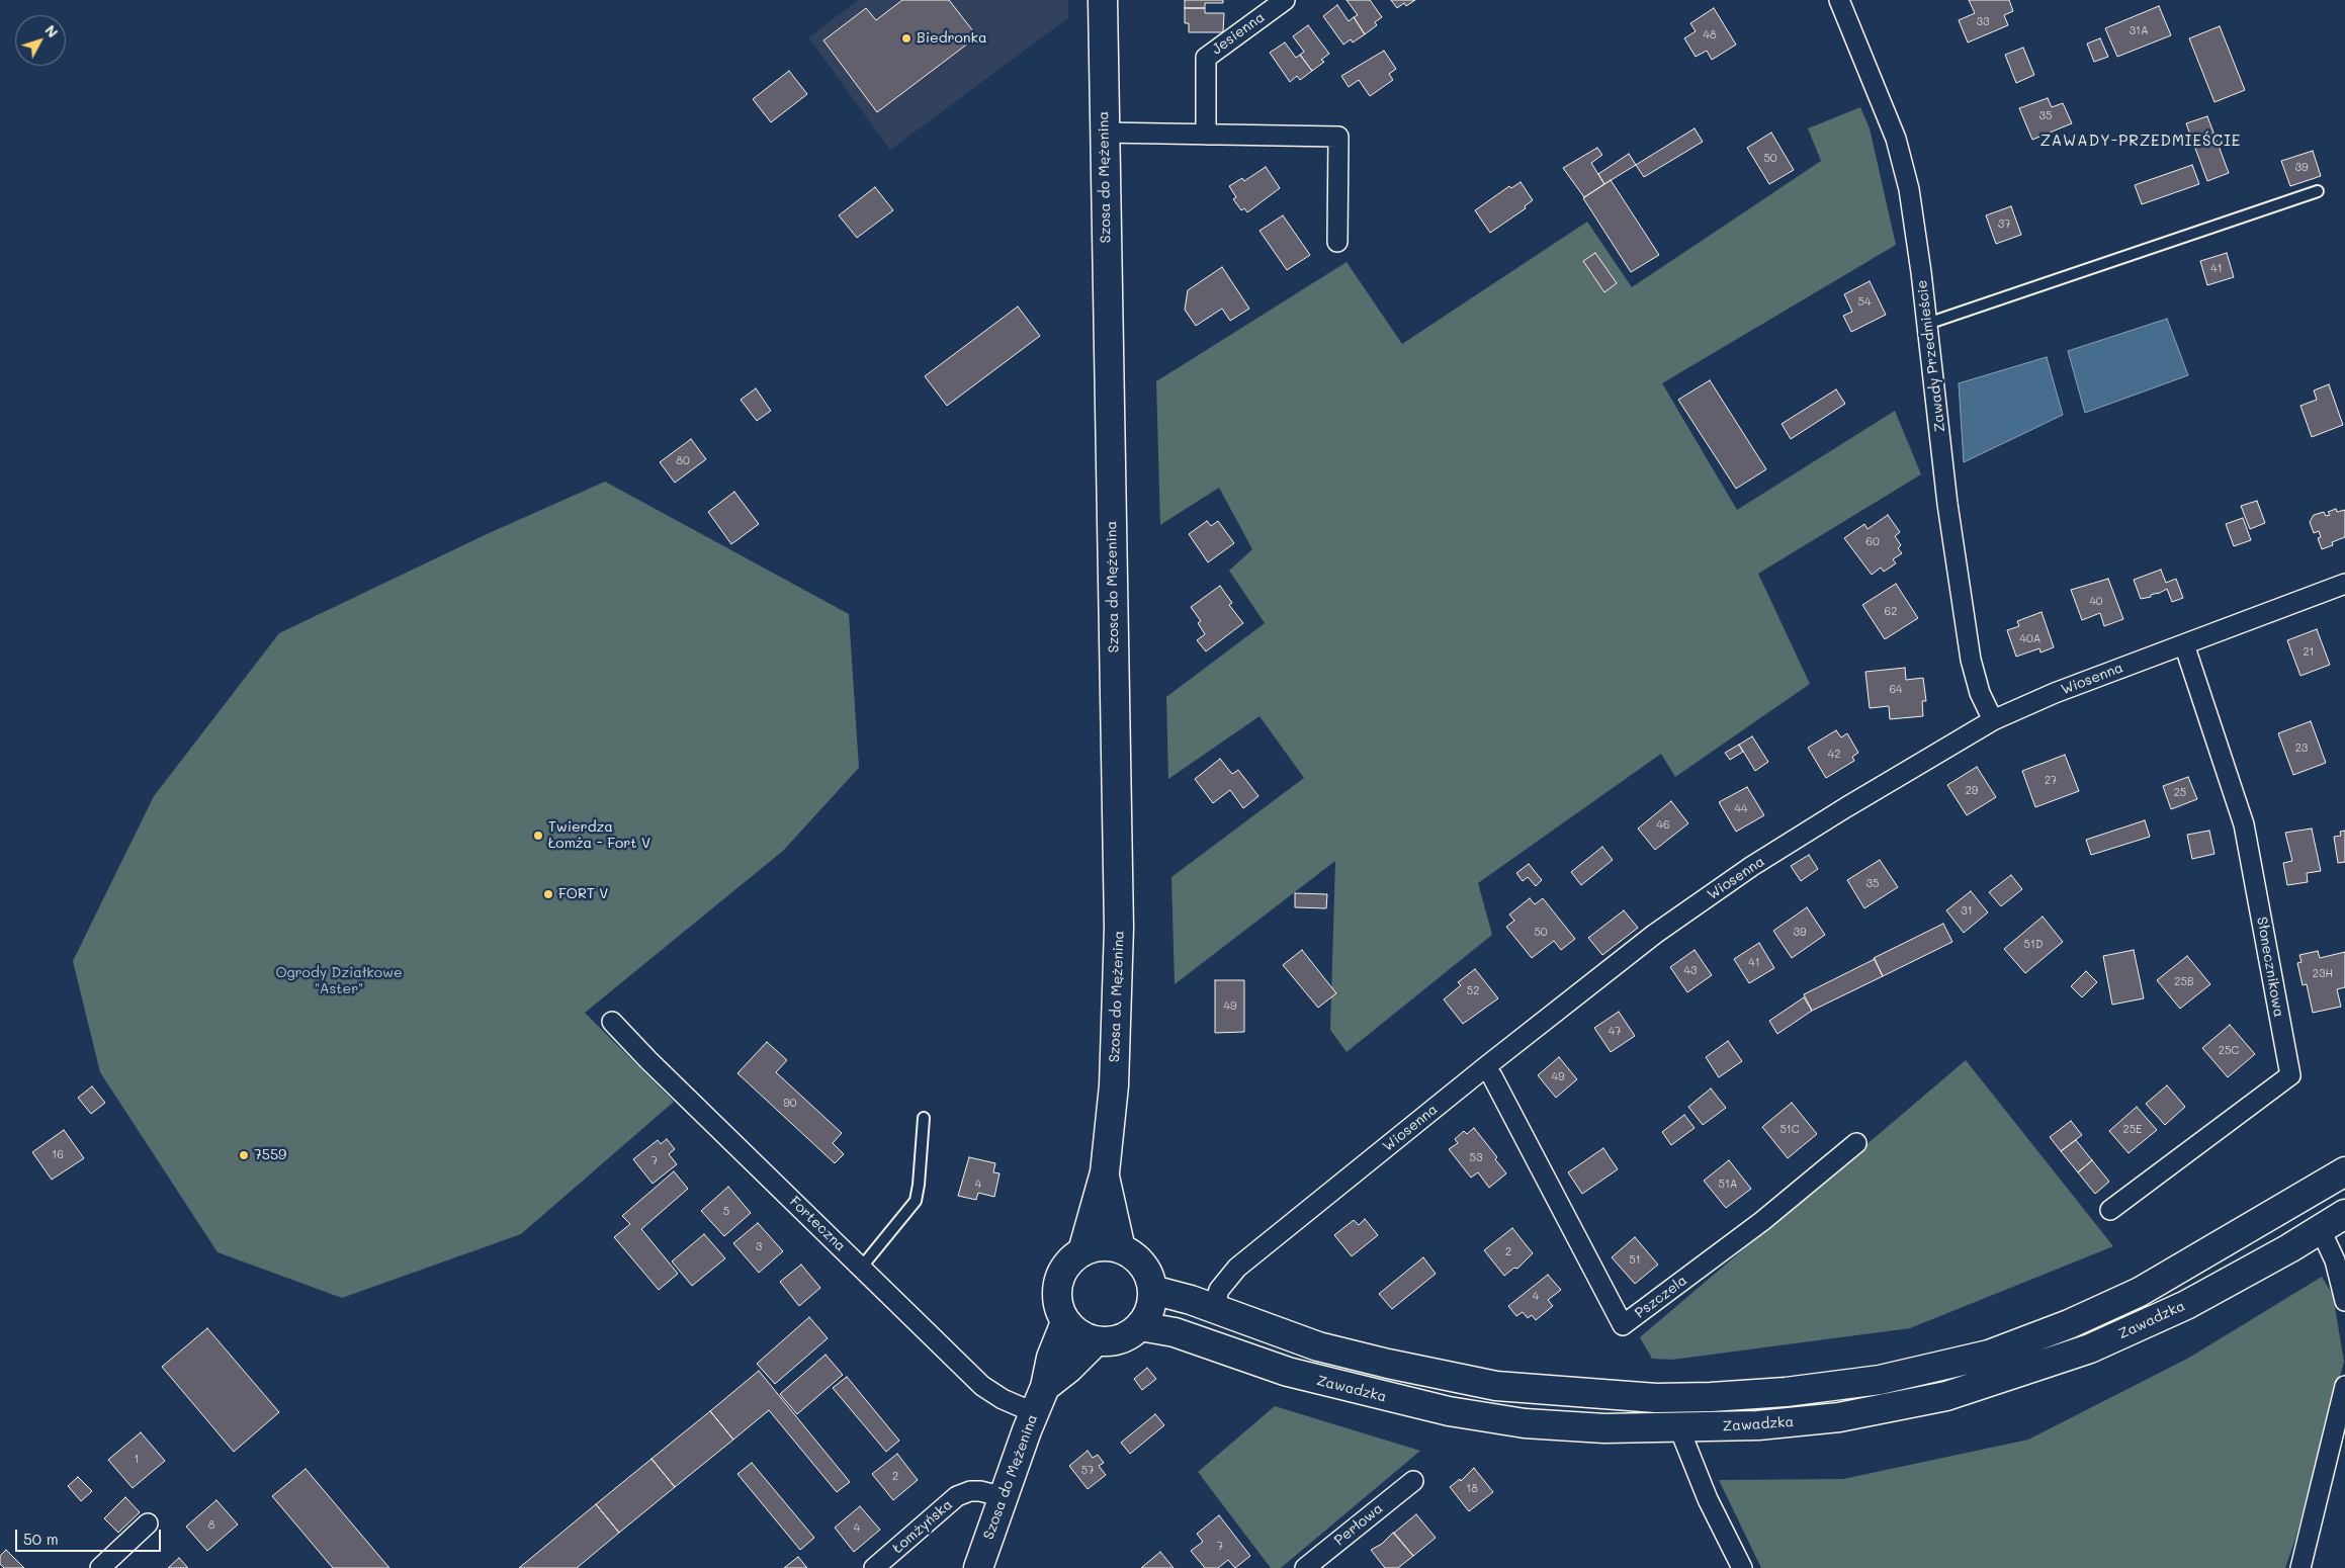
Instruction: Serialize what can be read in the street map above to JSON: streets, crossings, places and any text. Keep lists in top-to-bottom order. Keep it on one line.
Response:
{"streets":{"street":["Jesienna","Szosa do Mężenina","Zawady Przedmieście","Wiosenna","Słonecznikowa","Forteczna","Pszczela","Zawadzka","Perłowa","Łomżyńska"]},"crossings":[["Szosa do Mężenina","Forteczna"],["Szosa do Mężenina","Zawadzka"],["Szosa do Mężenina","Łomżyńska"],["Zawady Przedmieście","Wiosenna"],["Wiosenna","Słonecznikowa"],["Wiosenna","Pszczela"]],"districts":["ZAWADY-PRZEDMIEŚCIE"],"parks":["Ogrody Działkowe \"Aster\""],"places":["Biedronka","Twierdza Łomża - Fort V","FORT V","7559"],"house_numbers":["33","31A","48","35","50","39","37","41","54","80","60","40","62","40A","21","64","23","42","27","29","25","44","46","35","31","50","39","51D","41","43","23H","25B","52","49","47","25C","49","90","51C","25E","16","53","7","4","51A","5","3","2","51","4","1","57","2","18","8","4","7"],"scale_bar":"50 m","north":"top right"}
